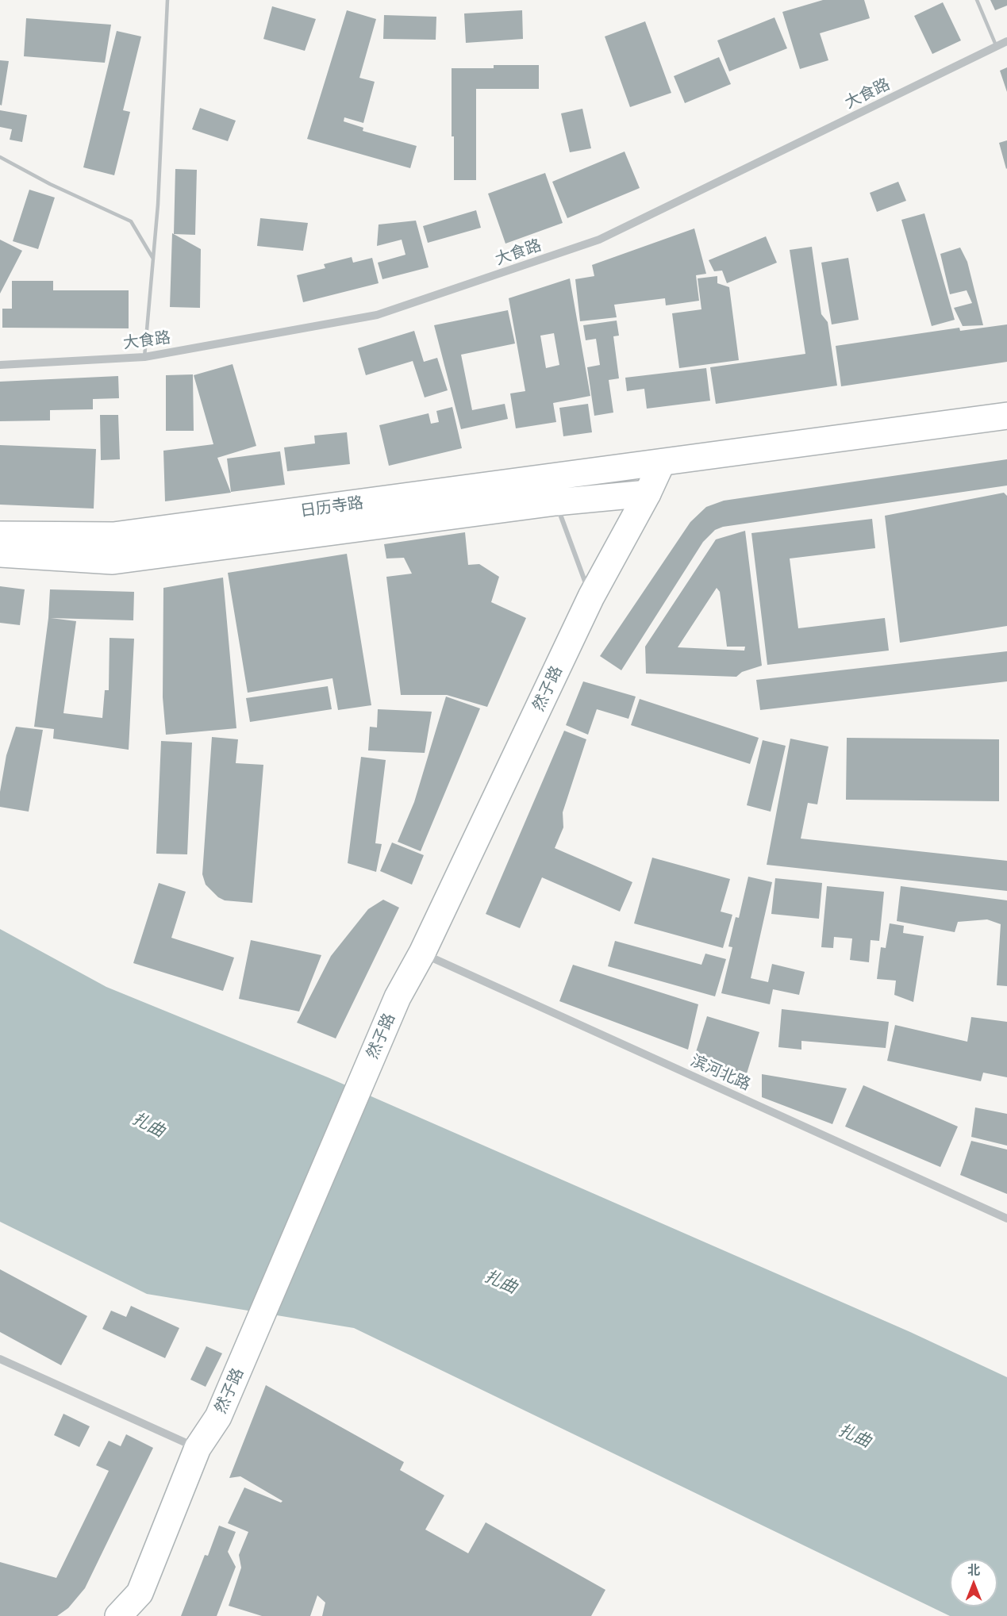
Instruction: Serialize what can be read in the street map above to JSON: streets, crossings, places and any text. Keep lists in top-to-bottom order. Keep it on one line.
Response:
{"streets":{"main road":["日历寺路","然子路"],"street":["大食路","滨河北路"]},"crossings":[["日历寺路","然子路"],["然子路","滨河北路"]],"water":["扎曲"],"north":"top"}
